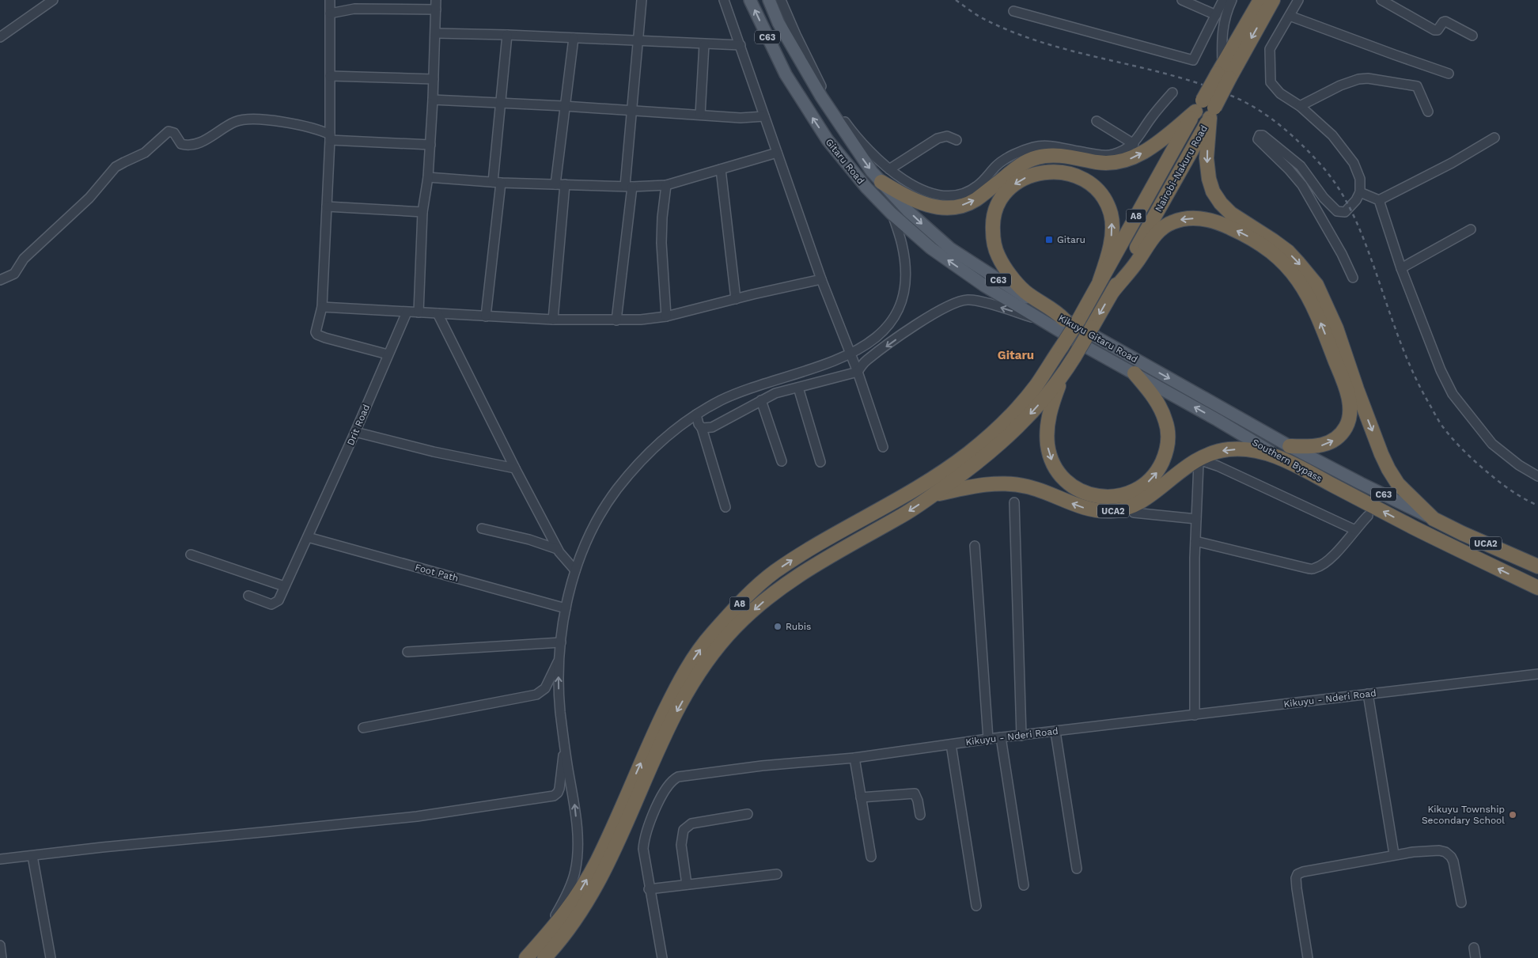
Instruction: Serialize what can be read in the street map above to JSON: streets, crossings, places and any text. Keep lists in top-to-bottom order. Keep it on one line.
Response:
{"streets":{"highway":["C63","Nairobi-Nakuru Road","A8","Southern Bypass","UCA2"],"main road":["Gitaru Road","Kikuyu Gitaru Road"],"street":["Drit Road","Foot Path","Kikuyu - Nderi Road"]},"crossings":[["C63","Gitaru Road"],["C63","Nairobi-Nakuru Road"],["C63","Kikuyu Gitaru Road"],["Gitaru Road","Kikuyu Gitaru Road"],["Gitaru Road","Southern Bypass"],["Nairobi-Nakuru Road","A8"],["Nairobi-Nakuru Road","Kikuyu Gitaru Road"],["A8","UCA2"],["Kikuyu Gitaru Road","Southern Bypass"],["Drit Road","Foot Path"],["Southern Bypass","UCA2"]],"one_way":["Kikuyu Gitaru Road","Southern Bypass"],"districts":["Gitaru"],"places":{"transit":["Gitaru"],"other":["Rubis","Kikuyu Township Secondary School"]}}
